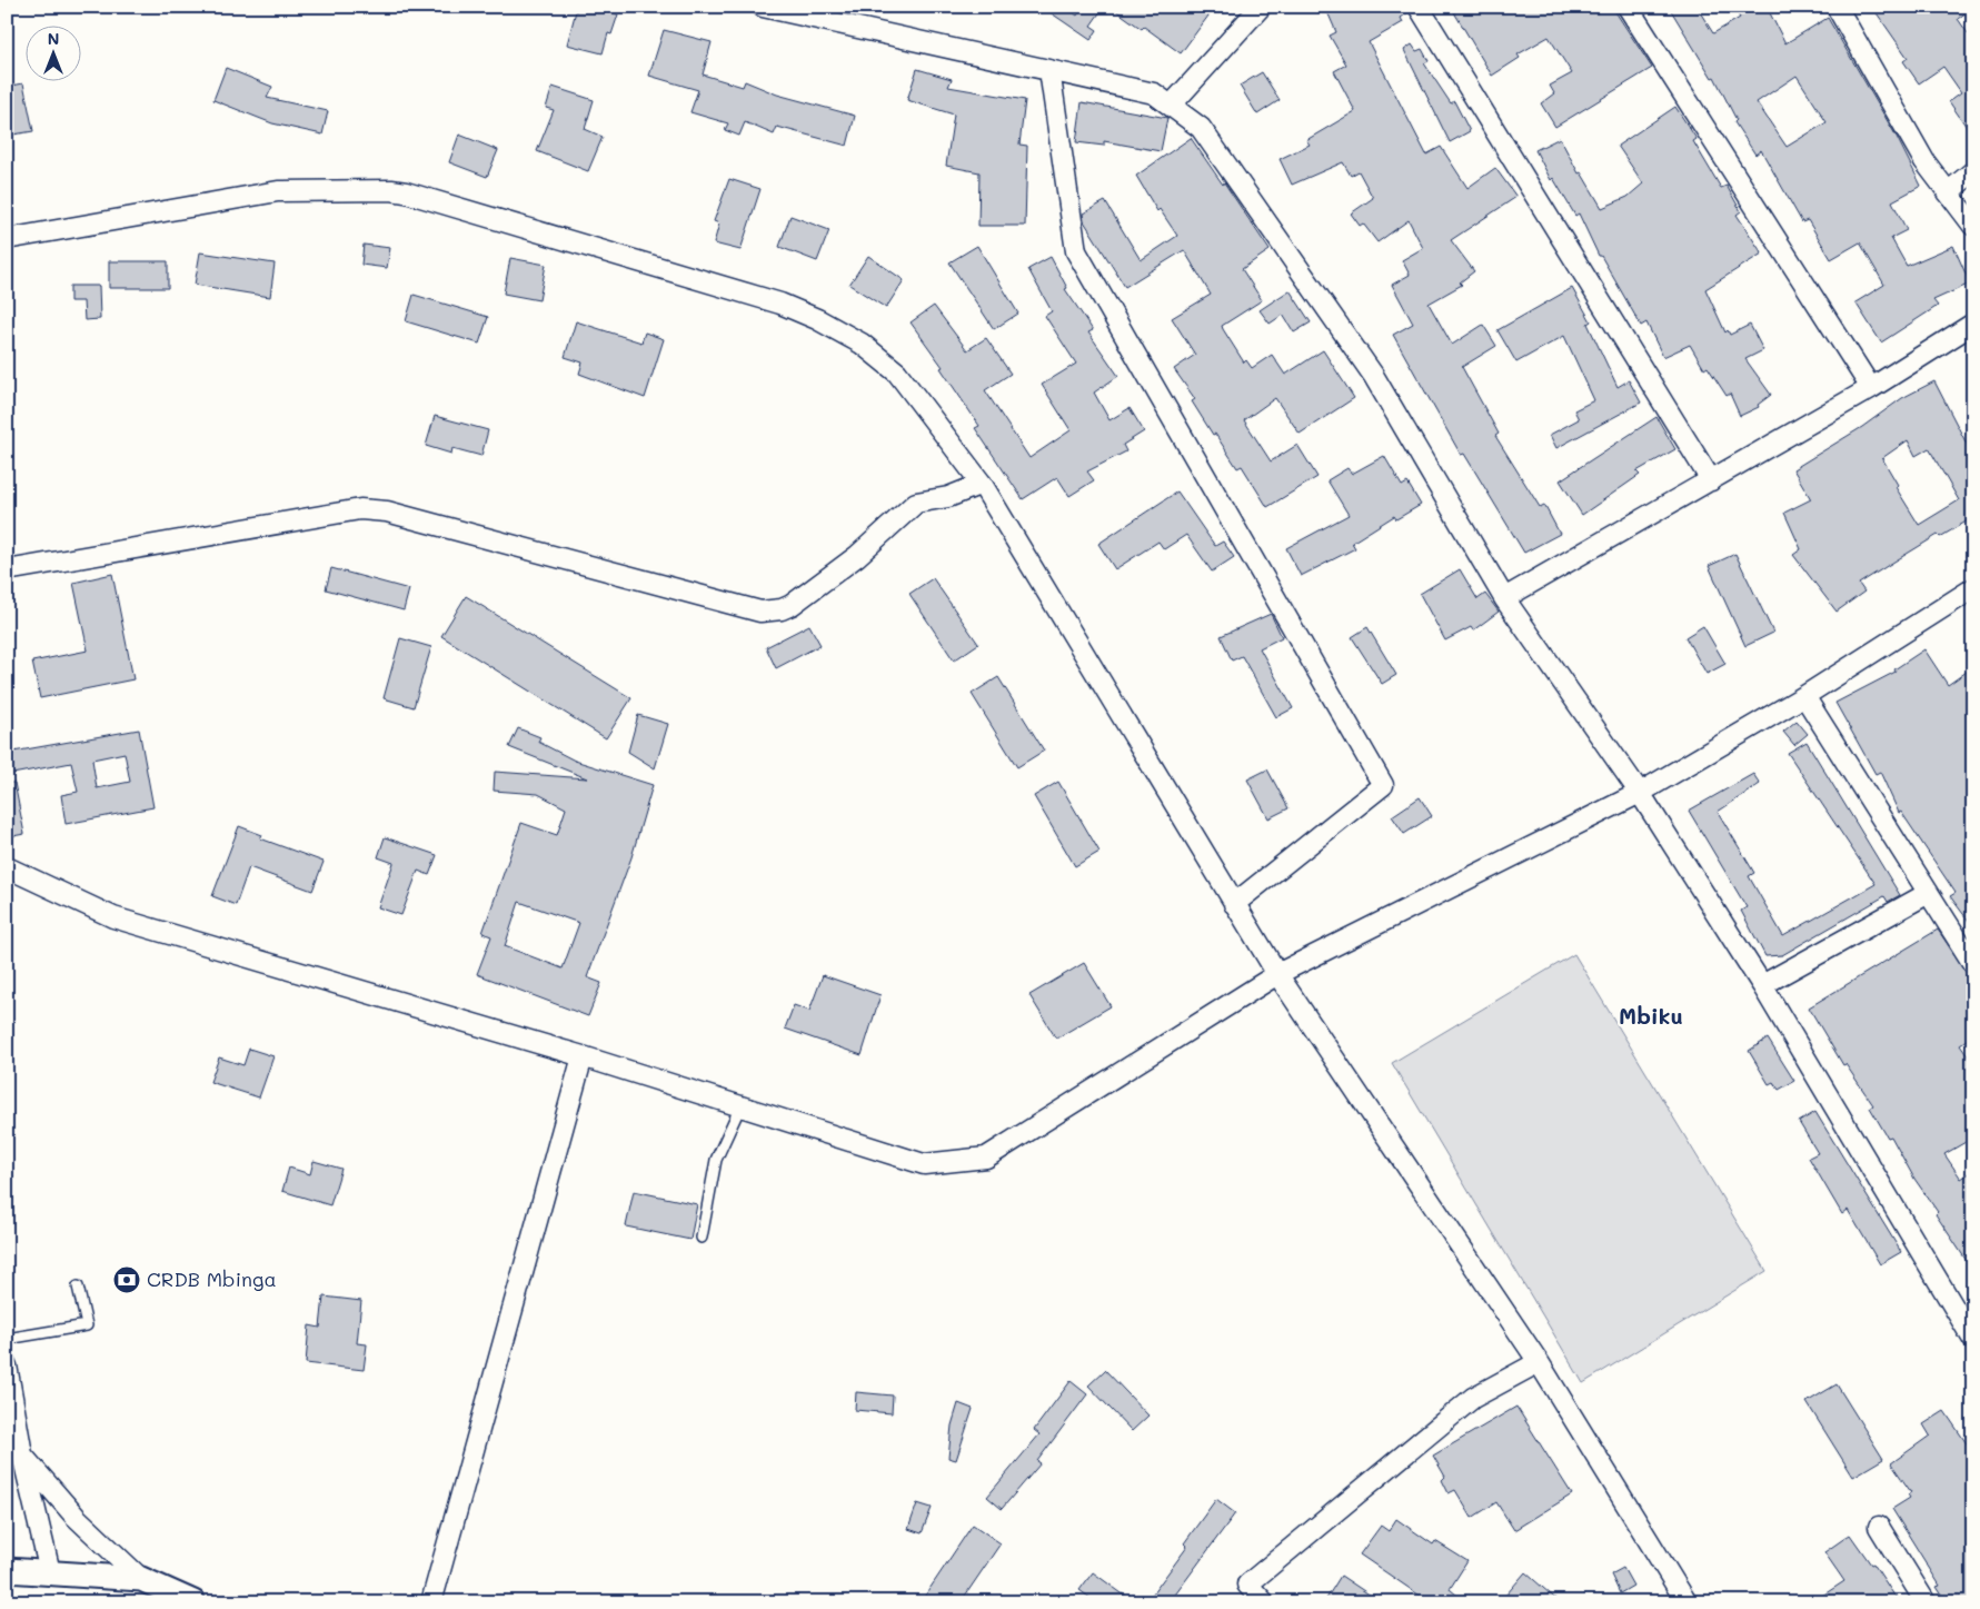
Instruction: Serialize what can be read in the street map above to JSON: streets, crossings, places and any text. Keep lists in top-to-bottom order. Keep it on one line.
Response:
{"districts":["Mbiku"],"places":{"bank":["CRDB Mbinga"]},"north":"top"}
